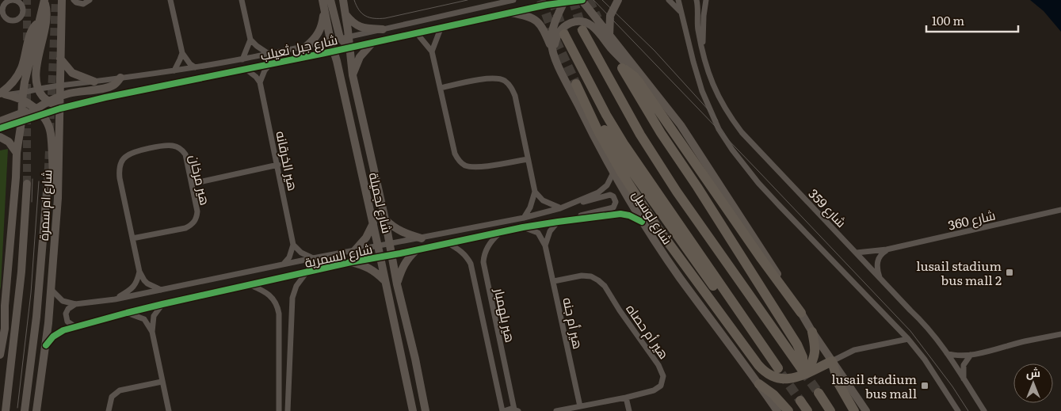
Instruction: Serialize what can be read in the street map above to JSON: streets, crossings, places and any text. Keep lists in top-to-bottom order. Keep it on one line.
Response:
{"streets":{"highway":["شارع لوسيل"],"street":["شارع جبل ثعيلب","هير الخرقانه","هير مرخان","شارع لجميلة","شارع ام سمرة","شارع 359","شارع 360","شارع السمرية","هير بلهمبار","هير أم جنه","هير أم حصاه"]},"crossings":[["شارع جبل ثعيلب","شارع لجميلة"],["شارع جبل ثعيلب","شارع ام سمرة"],["شارع جبل ثعيلب","شارع لوسيل"],["هير مرخان","شارع السمرية"],["شارع لجميلة","شارع السمرية"],["شارع ام سمرة","شارع السمرية"],["شارع 359","شارع 360"],["شارع لوسيل","شارع السمرية"],["شارع السمرية","هير بلهمبار"],["شارع السمرية","هير أم جنه"],["هير أم جنه","هير أم حصاه"]],"places":{"transit":["lusail stadium bus mall 2","lusail stadium bus mall"]},"scale_bar":"100 m","north":"top"}
